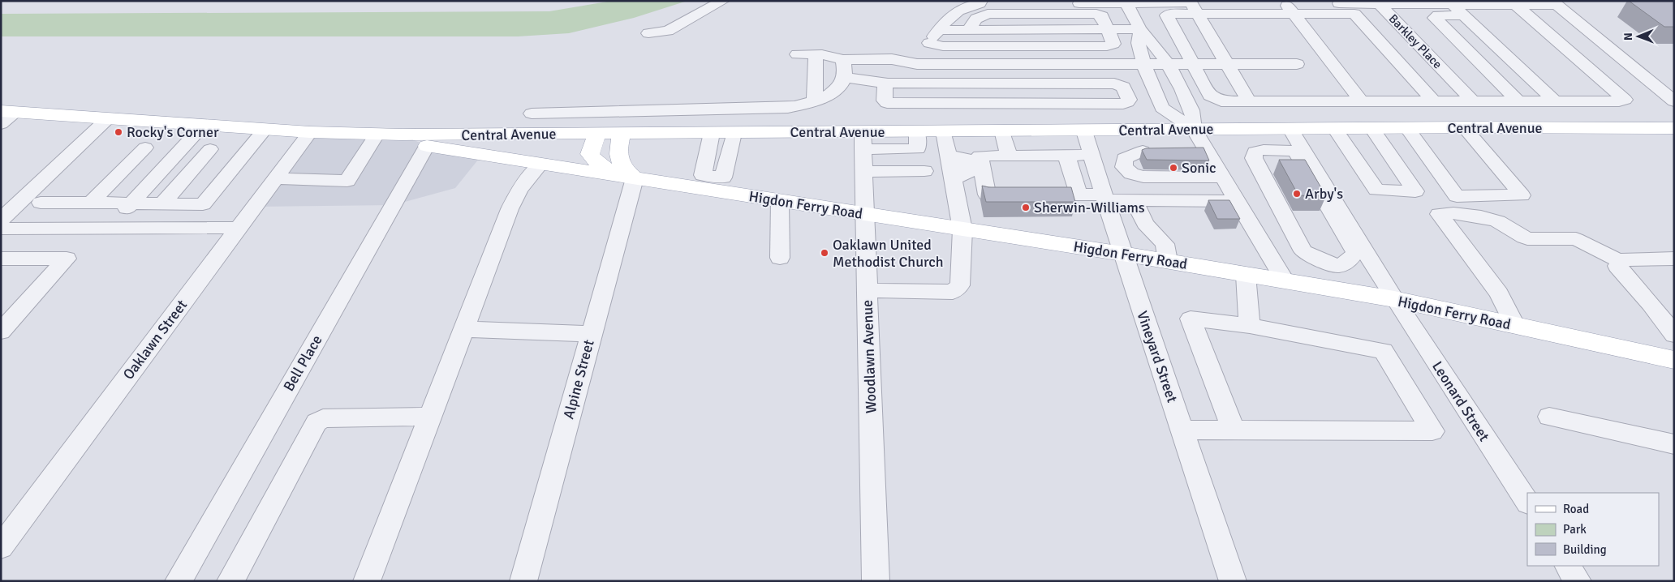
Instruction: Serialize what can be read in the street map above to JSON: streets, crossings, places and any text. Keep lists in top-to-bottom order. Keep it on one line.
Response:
{"streets":{"main road":["Central Avenue","Higdon Ferry Road"],"street":["Barkley Place","Oaklawn Street","Woodlawn Avenue","Vineyard Street","Bell Place","Alpine Street","Leonard Street"]},"crossings":[["Central Avenue","Oaklawn Street"],["Central Avenue","Woodlawn Avenue"],["Central Avenue","Vineyard Street"],["Central Avenue","Leonard Street"],["Higdon Ferry Road","Woodlawn Avenue"],["Higdon Ferry Road","Vineyard Street"],["Higdon Ferry Road","Alpine Street"],["Higdon Ferry Road","Leonard Street"]],"places":["Rocky's Corner","Sonic","Arby's","Sherwin-Williams","Oaklawn United Methodist Church"],"legend":["Road","Park","Building"],"north":"left"}
